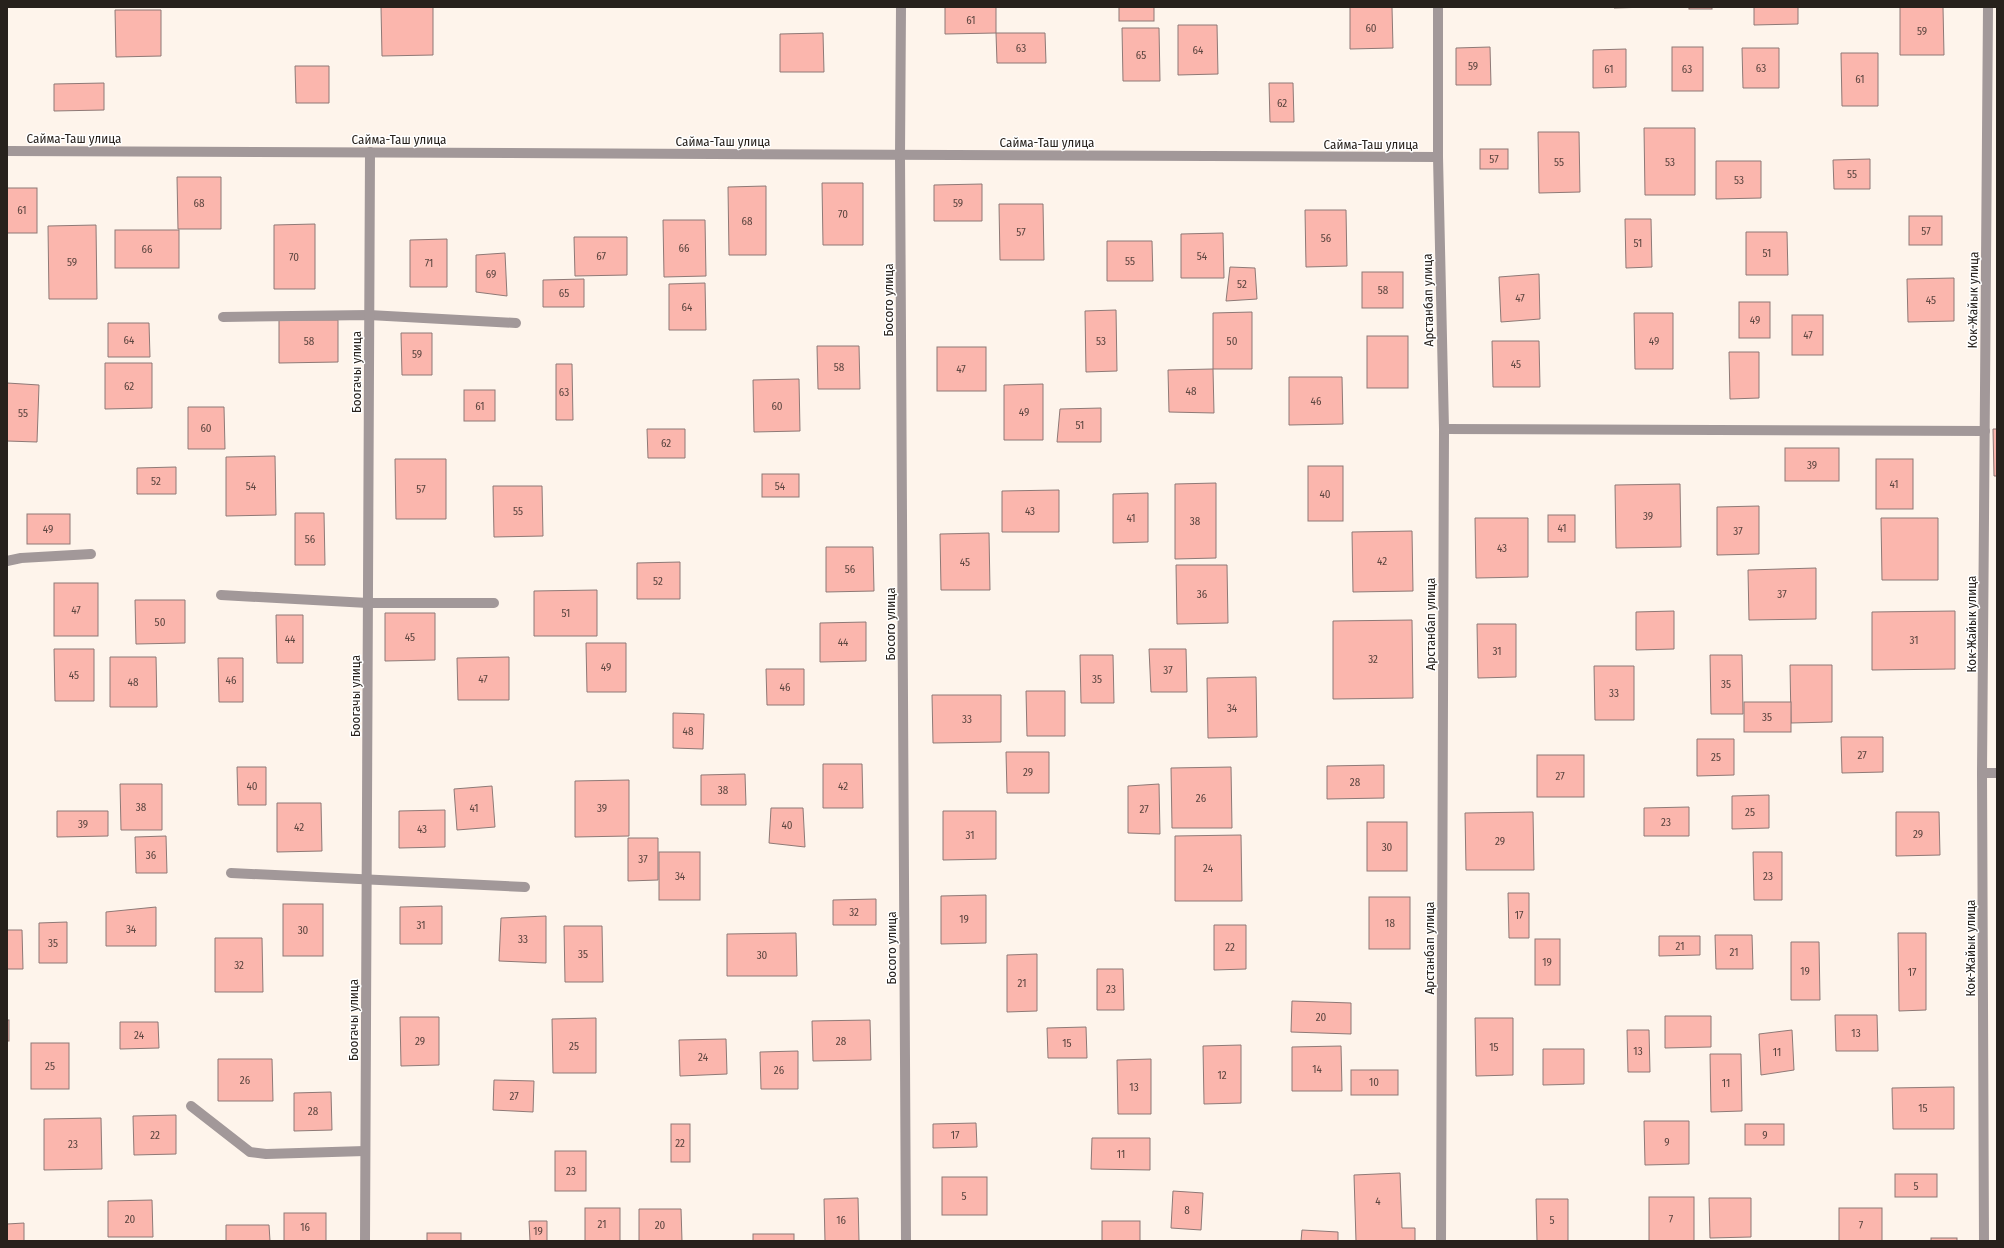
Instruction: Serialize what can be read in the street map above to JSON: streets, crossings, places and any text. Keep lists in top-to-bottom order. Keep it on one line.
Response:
{"streets":{"street":["Сайма-Таш улица","Босого улица","Арстанбап улица","Кок-Жайык улица","Боогачы улица"]},"crossings":[["Сайма-Таш улица","Босого улица"],["Сайма-Таш улица","Арстанбап улица"],["Сайма-Таш улица","Боогачы улица"]],"house_numbers":["61","60","59","63","64","65","59","63","61","63","61","62","57","55","53","55","53","68","59","61","70","68","57","57","56","51","66","66","51","67","54","70","55","59","71","69","52","58","65","47","45","64","49","47","64","58","53","50","49","59","45","58","47","62","48","63","46","61","60","49","55","51","60","62","39","52","41","54","54","57","40","55","43","39","41","38","41","49","37","56","43","42","45","56","52","36","37","47","51","50","45","44","31","44","31","32","49","37","45","47","35","46","48","35","46","33","34","35","33","48","27","25","29","27","28","40","42","38","26","38","41","39","27","25","23","39","40","42","43","29","31","29","30","36","37","24","34","23","32","17","19","18","31","34","30","33","35","21","22","21","35","30","19","32","19","17","21","23","20","13","24","29","28","15","25","15","13","11","24","25","14","26","12","26","10","11","13","27","15","28","22","17","9","9","22","23","11","23","5","5","4","8","20","7","16","5","21","20","7","16","19"]}
